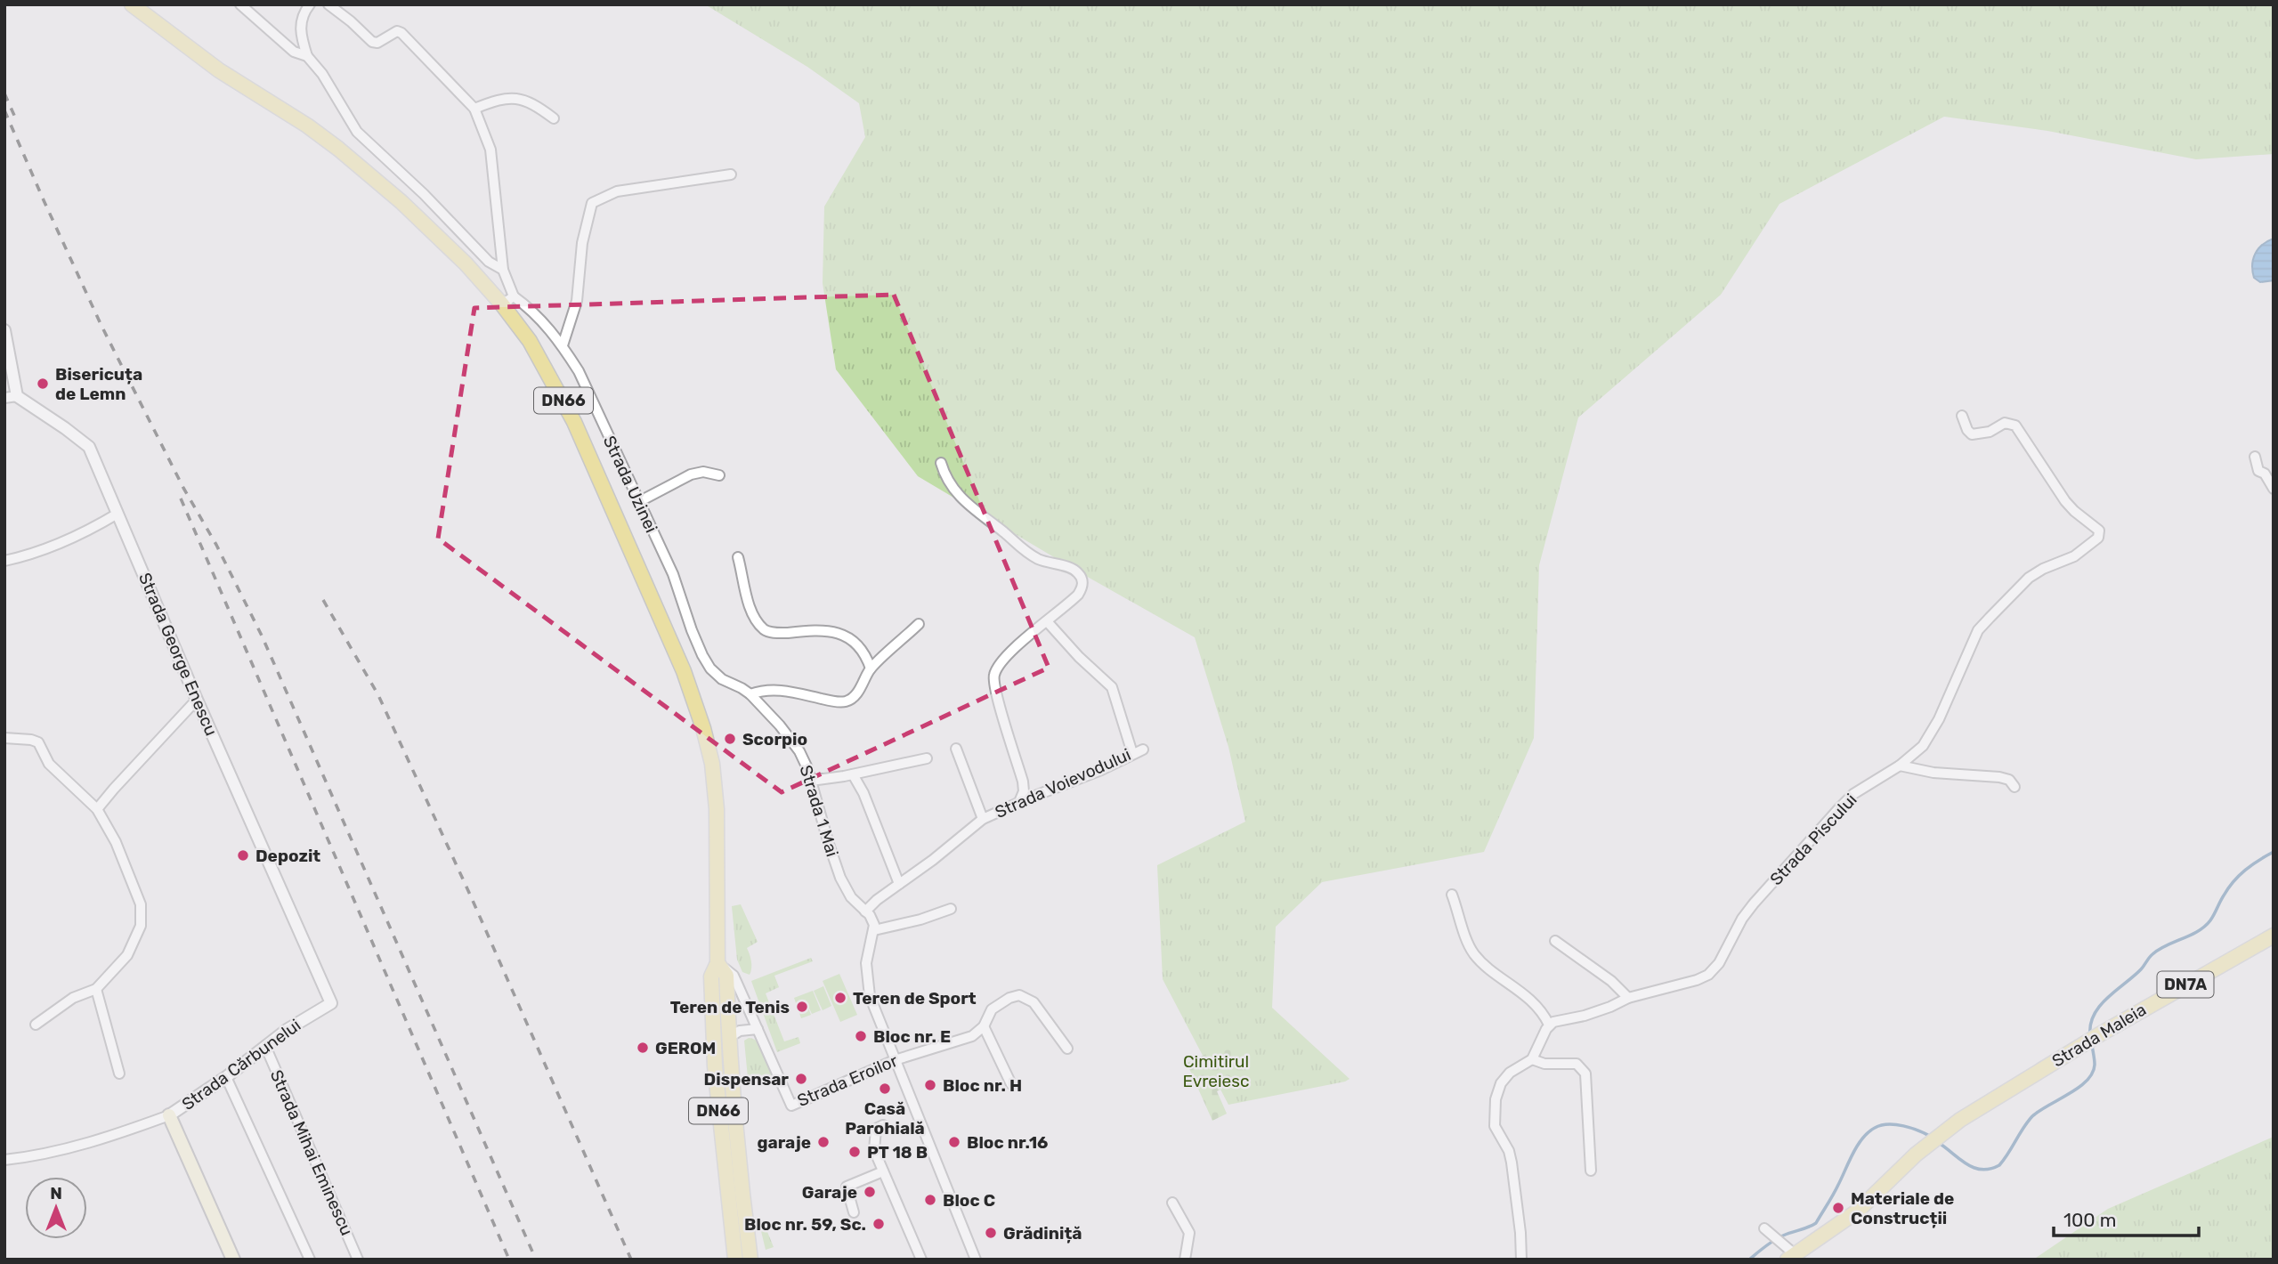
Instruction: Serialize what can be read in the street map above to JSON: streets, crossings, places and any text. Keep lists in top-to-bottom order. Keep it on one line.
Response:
{"streets":{"main road":["DN66","DN7A","Strada Maleia"],"street":["Strada Uzinei","Strada George Enescu","Strada Voievodului","Strada 1 Mai","Strada Piscului","Strada Cărbunelui","Strada Eroilor","Strada Mihai Eminescu"]},"crossings":[["DN66","Strada Uzinei"],["DN66","Strada Eroilor"],["Strada Uzinei","Strada 1 Mai"],["Strada George Enescu","Strada Cărbunelui"],["Strada Voievodului","Strada 1 Mai"],["Strada Cărbunelui","Strada Mihai Eminescu"]],"parks":["Cimitirul Evreiesc"],"places":["Bisericuța de Lemn","Scorpio","Depozit","Teren de Sport","Teren de Tenis","Bloc nr. E","GEROM","Dispensar","Bloc nr. H","Casă Parohială","garaje","Bloc nr.16","PT 18 B","Garaje","Bloc C","Materiale de Construcții","Bloc nr. 59, Sc.","Grădiniță"],"scale_bar":"100 m","north":"top"}
